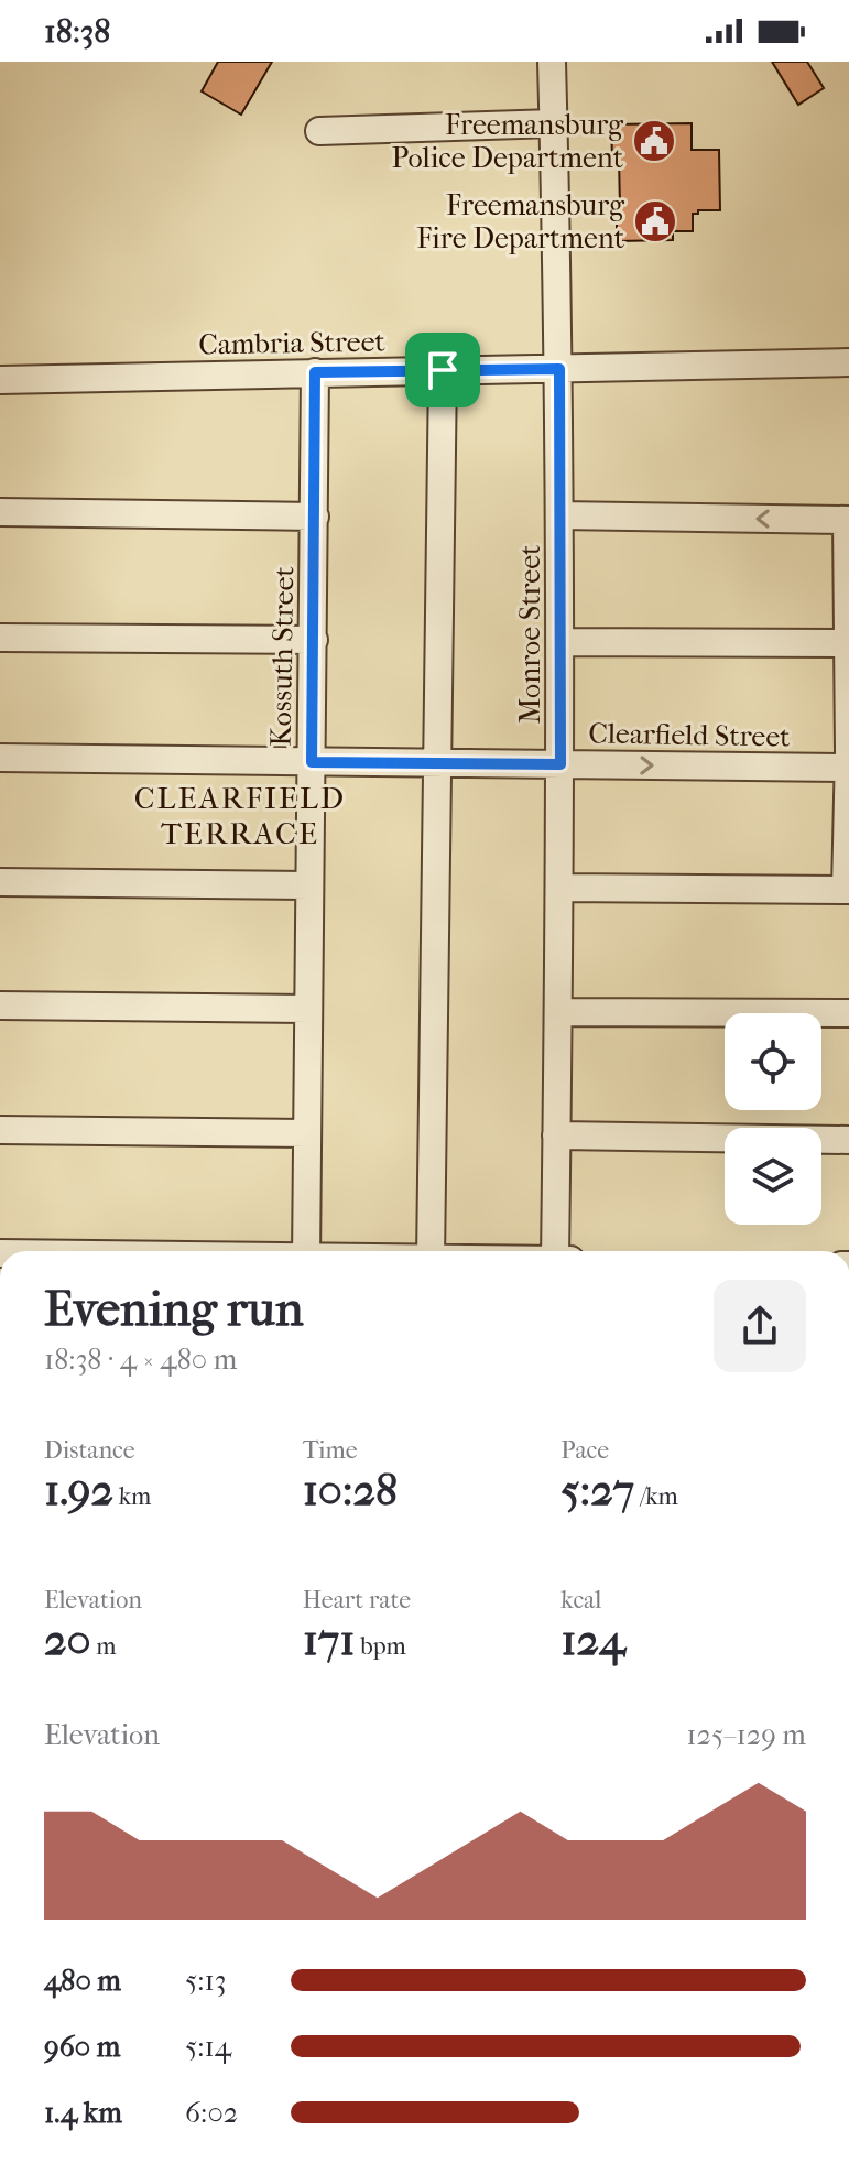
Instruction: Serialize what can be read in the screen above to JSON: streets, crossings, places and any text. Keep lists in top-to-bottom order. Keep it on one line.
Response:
{"streets":{"street":["Cambria Street","Monroe Street","Kossuth Street","Clearfield Street"]},"crossings":[["Cambria Street","Monroe Street"],["Cambria Street","Kossuth Street"],["Monroe Street","Clearfield Street"],["Kossuth Street","Clearfield Street"]],"districts":["CLEARFIELD TERRACE"],"places":{"public building":["Freemansburg Police Department","Freemansburg Fire Department"]},"page":{"status":"18:38","heading":["Evening run","18:38 · 4 × 480 m"],"stats":[["Distance","1.92 km"],["Time","10:28"],["Pace","5:27 /km"],["Elevation","20 m"],["Heart rate","171 bpm"],["kcal","124"]],"chart":["Elevation","125–129 m"],"list":[{"name":"480 m","note":"5:13"},{"name":"960 m","note":"5:14"},{"name":"1.4 km","note":"6:02"}]}}
